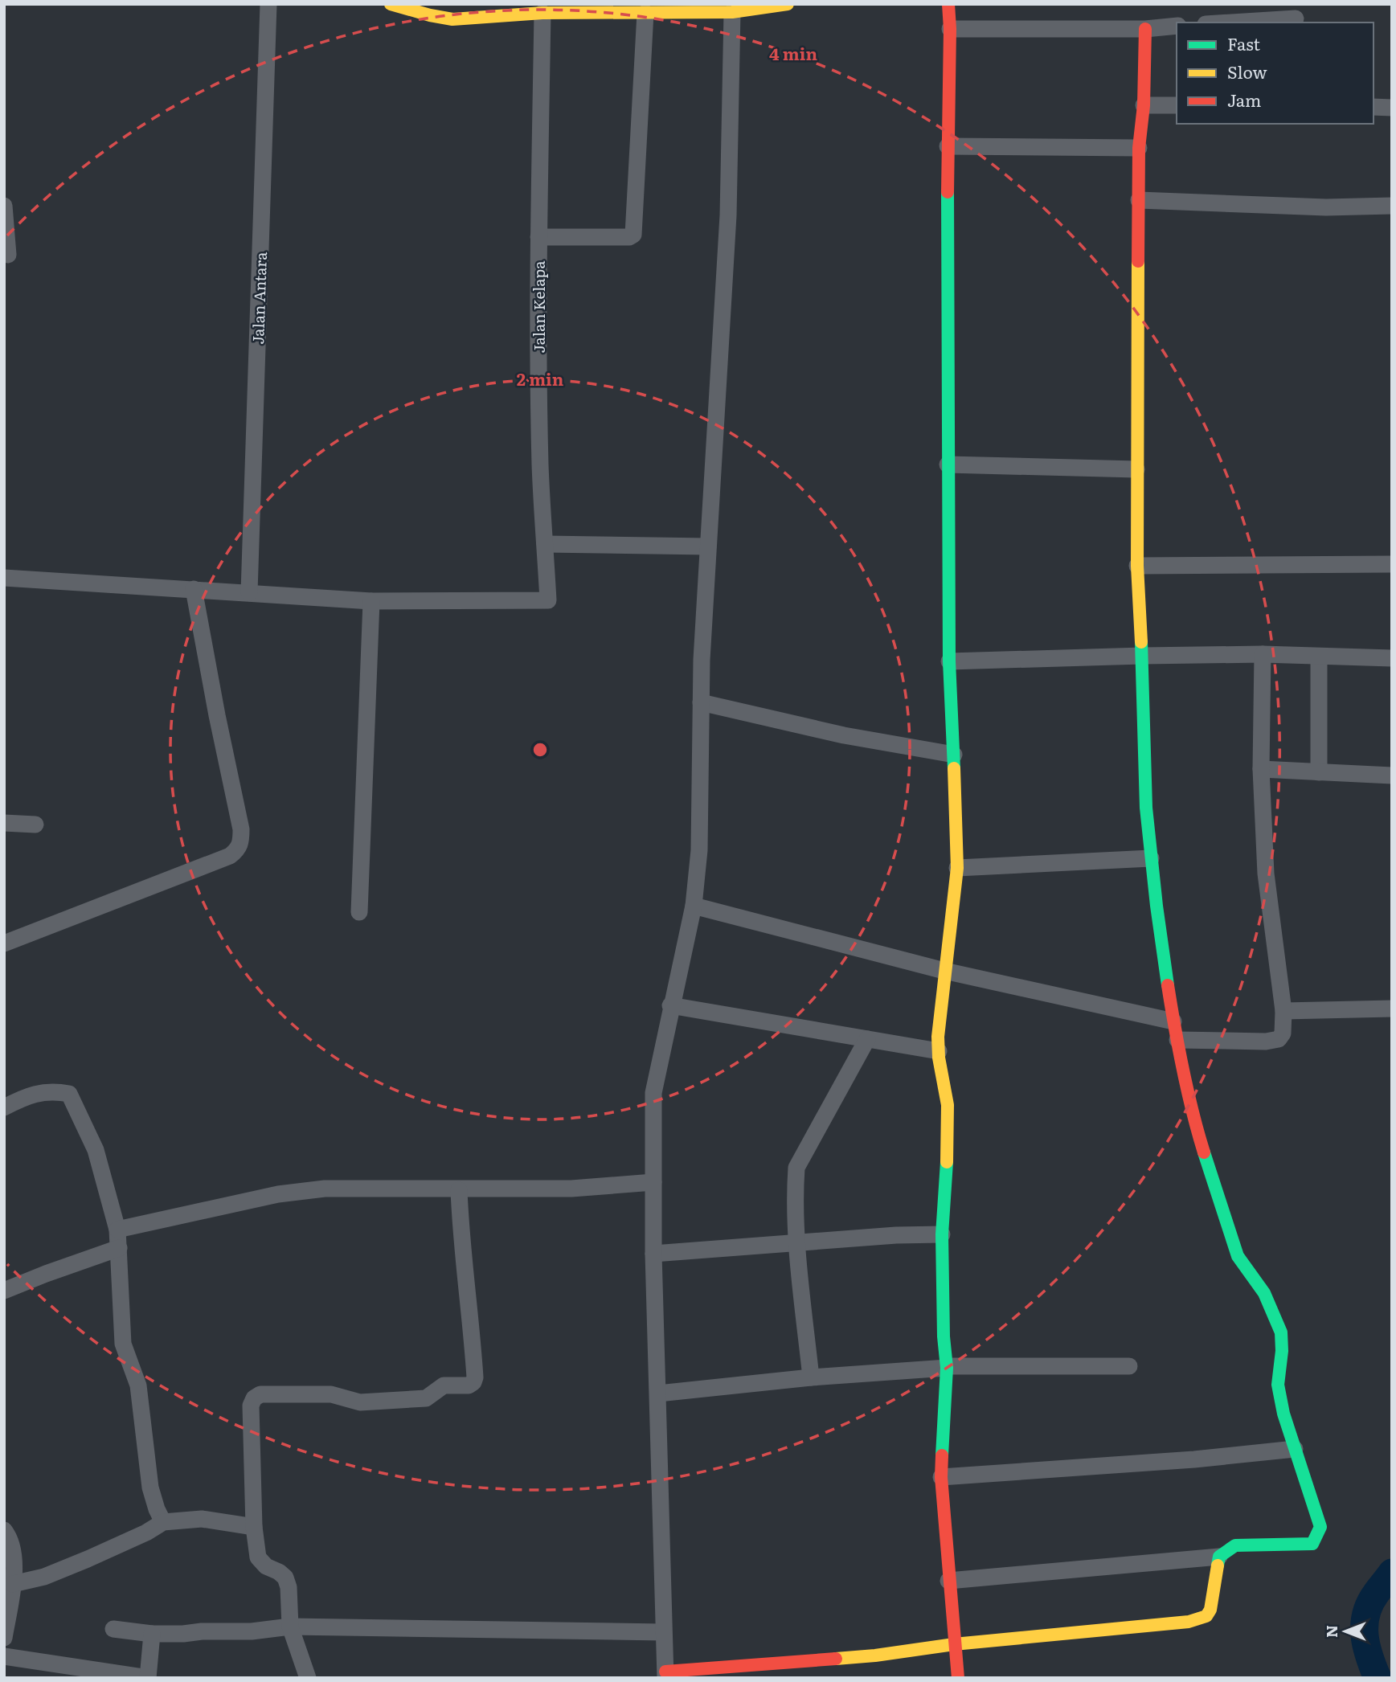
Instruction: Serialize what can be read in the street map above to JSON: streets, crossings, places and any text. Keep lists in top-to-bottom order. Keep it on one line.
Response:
{"streets":{"street":["Jalan Antara","Jalan Kelapa"]},"legend":["Fast","Slow","Jam"],"north":"left","rings":["4 min","2 min"]}
